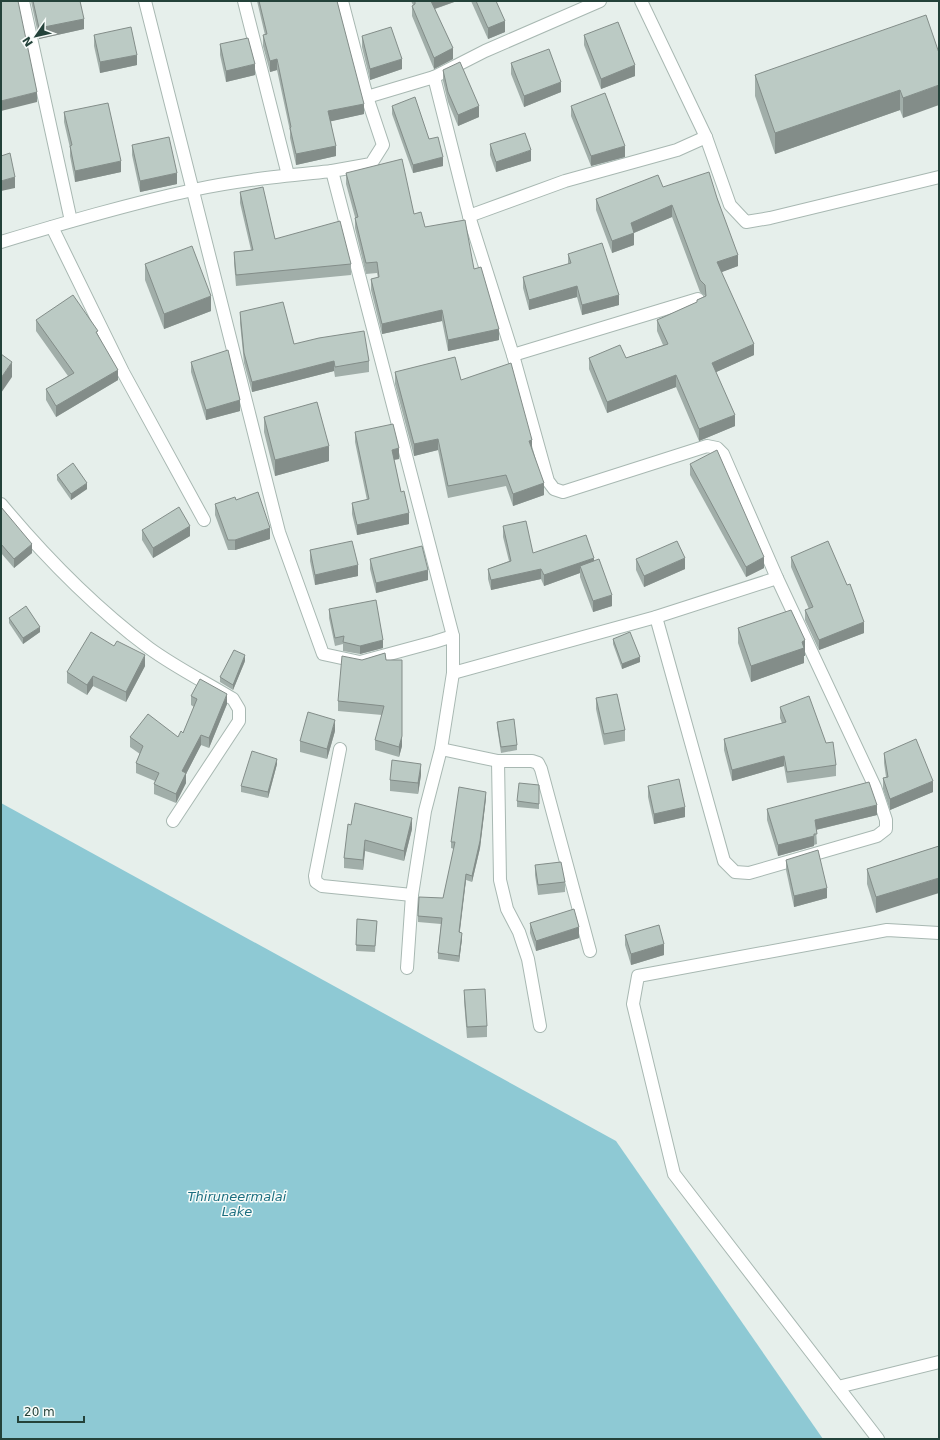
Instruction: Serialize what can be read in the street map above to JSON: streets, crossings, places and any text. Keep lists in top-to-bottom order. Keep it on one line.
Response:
{"water":["Thiruneermalai Lake"],"scale_bar":"20 m","north":"bottom left"}
